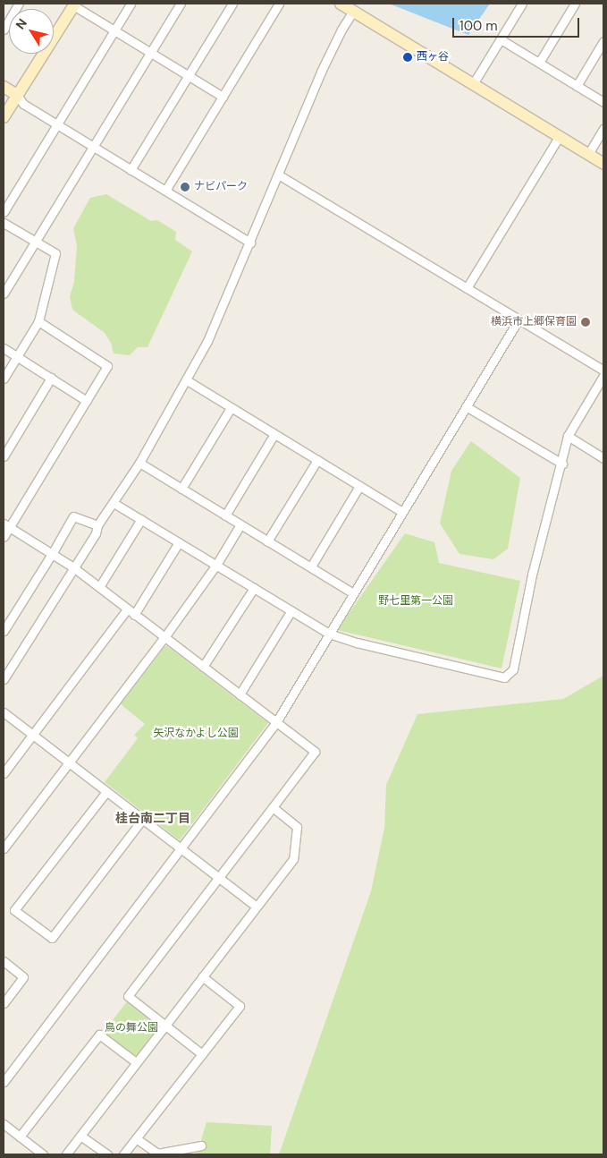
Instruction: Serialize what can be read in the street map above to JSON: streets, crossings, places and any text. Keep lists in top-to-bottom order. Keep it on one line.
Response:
{"districts":["桂台南二丁目"],"parks":["野七里第一公園","矢沢なかよし公園","鳥の舞公園"],"places":["西ヶ谷","ナビパーク","横浜市上郷保育園"],"scale_bar":"100 m","north":"top left"}
